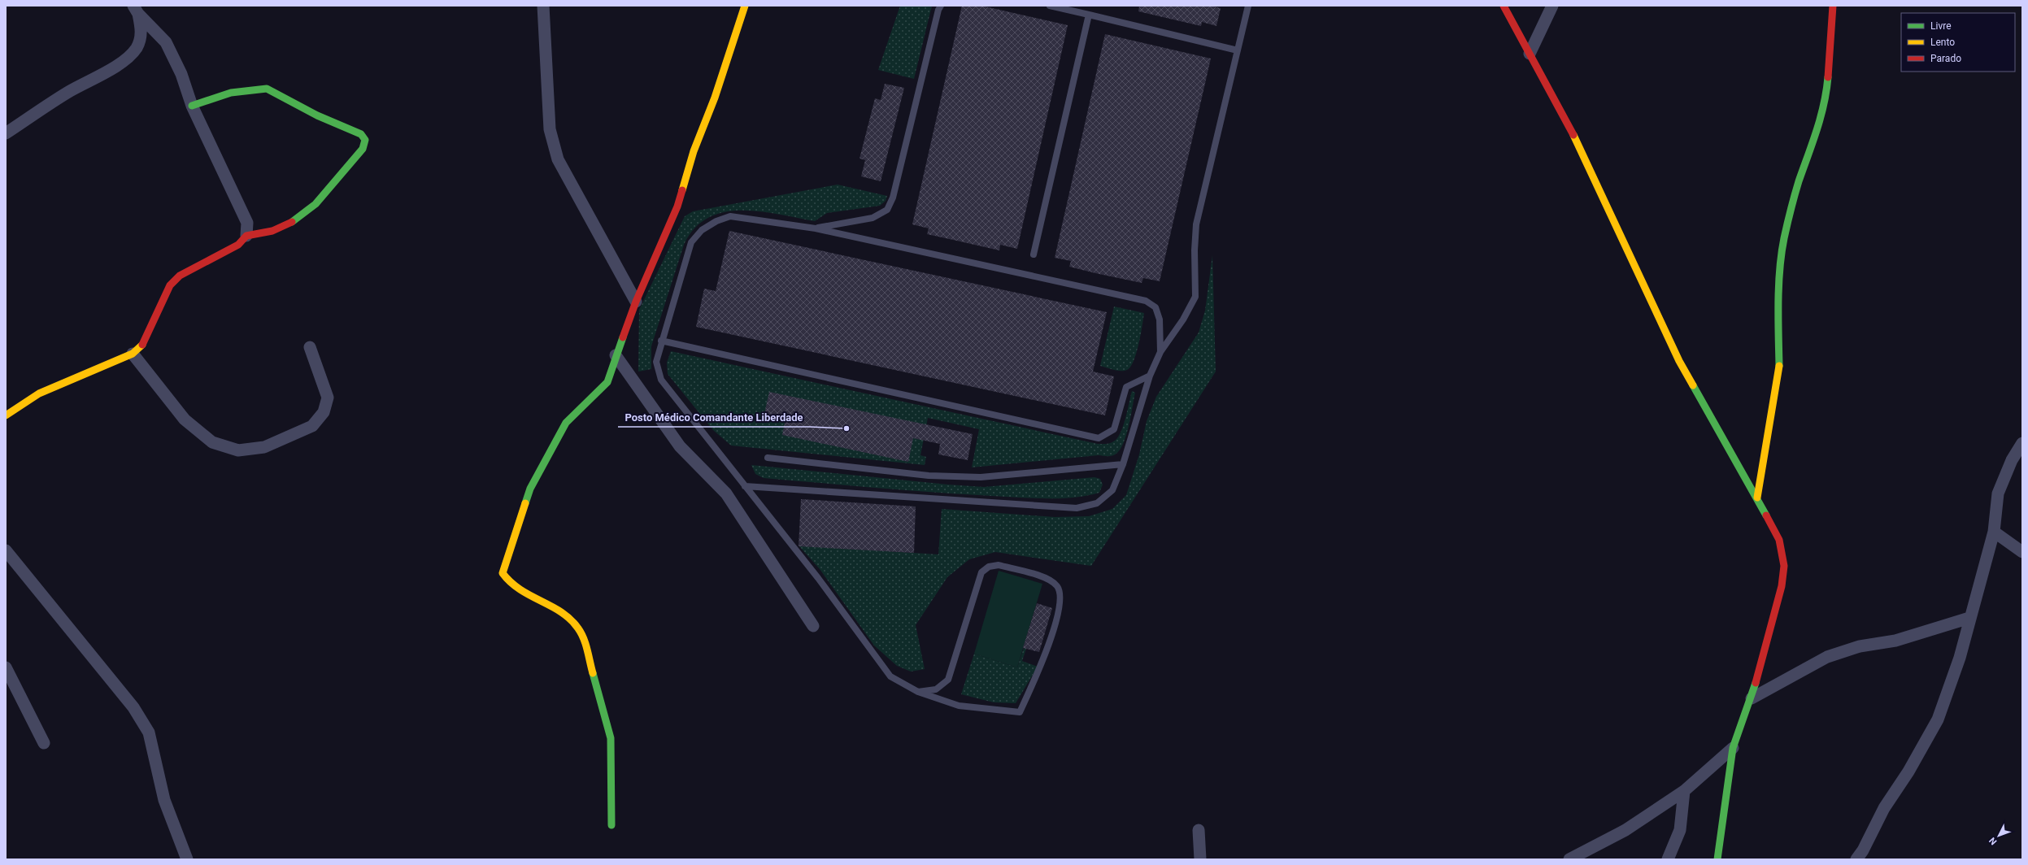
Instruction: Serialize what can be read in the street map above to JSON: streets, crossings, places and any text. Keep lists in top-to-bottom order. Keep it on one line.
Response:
{"places":["Posto Médico Comandante Liberdade"],"legend":["Livre","Lento","Parado"],"north":"bottom left"}
